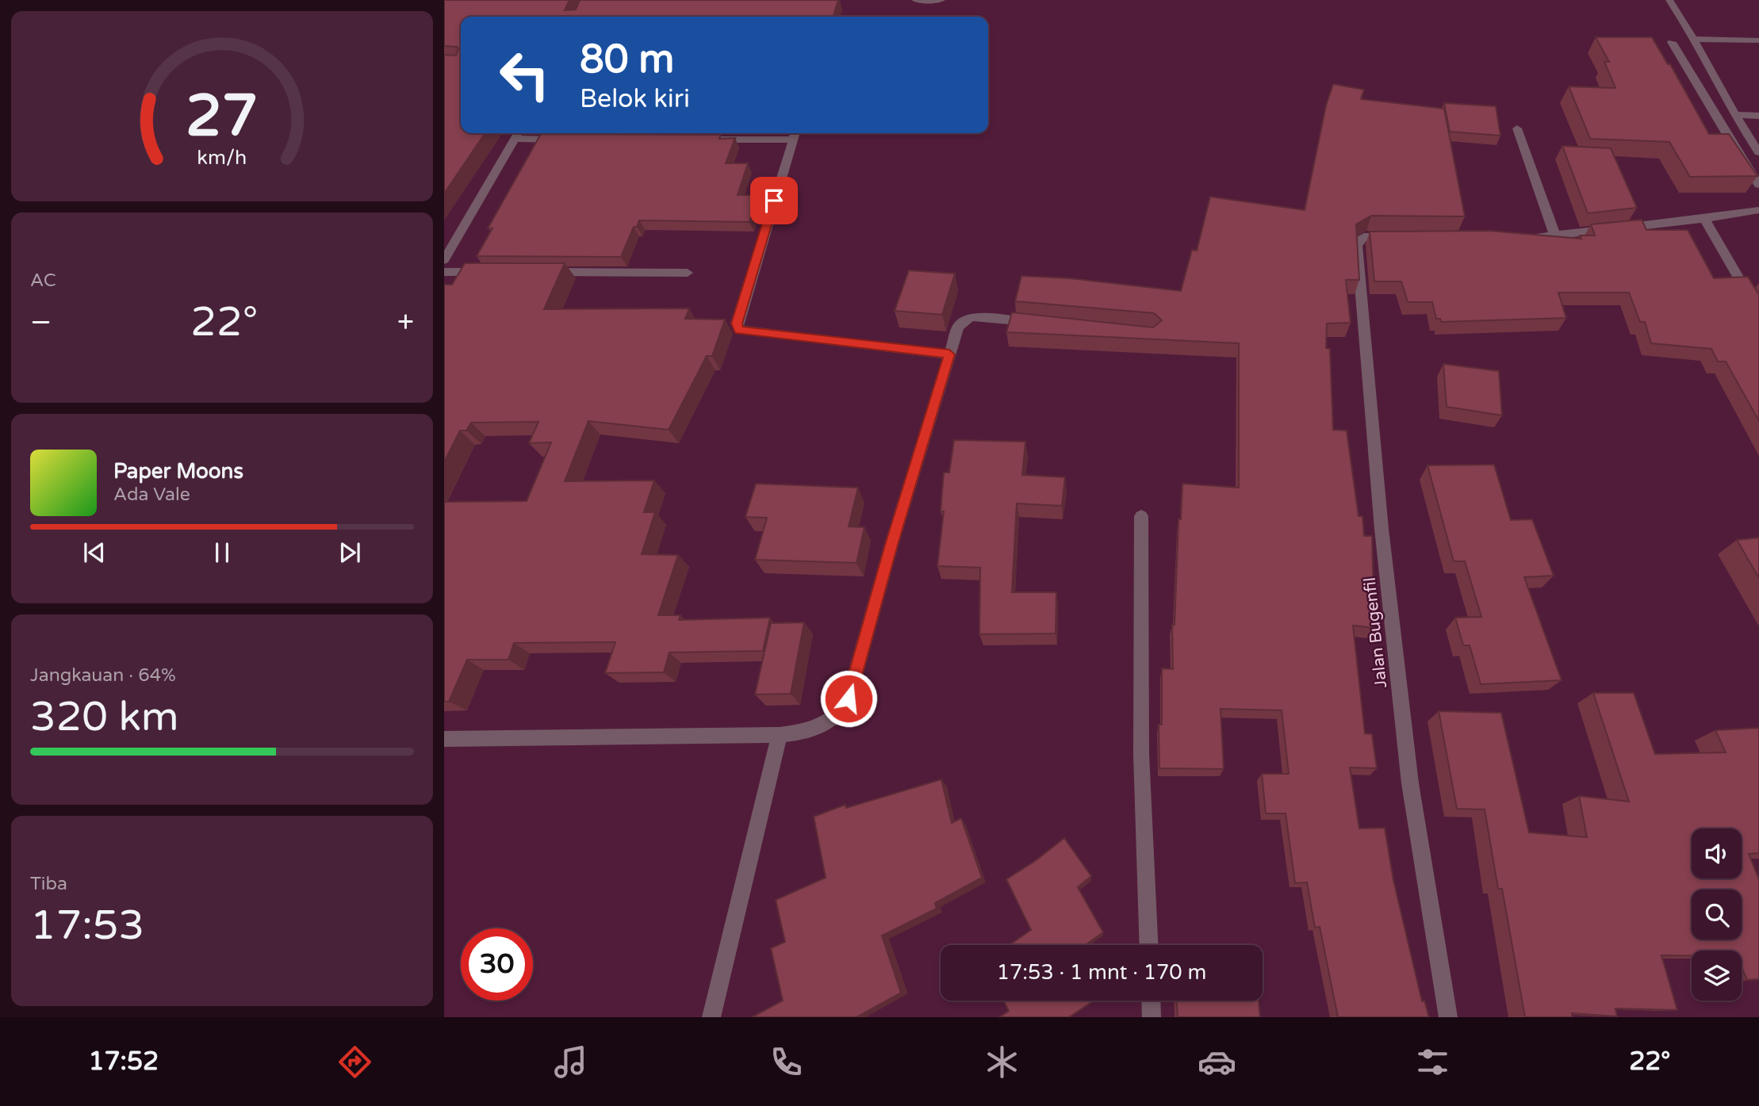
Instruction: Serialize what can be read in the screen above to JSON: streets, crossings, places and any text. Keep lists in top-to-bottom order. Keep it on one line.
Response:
{"streets":{"street":["Jalan Bugenfil"]},"page":{"turn":["80 m","Belok kiri"],"tile":["AC",["Jangkauan · 64%","320 km"],["Tiba","17:53"]],"heat":["−","22°","+"],"song":["Paper Moons","Ada Vale"],"limit":"30","trip":"17:53 · 1 mnt · 170 m","tabs":["17:52","22°"],"gauge":["27","km/h"]}}
